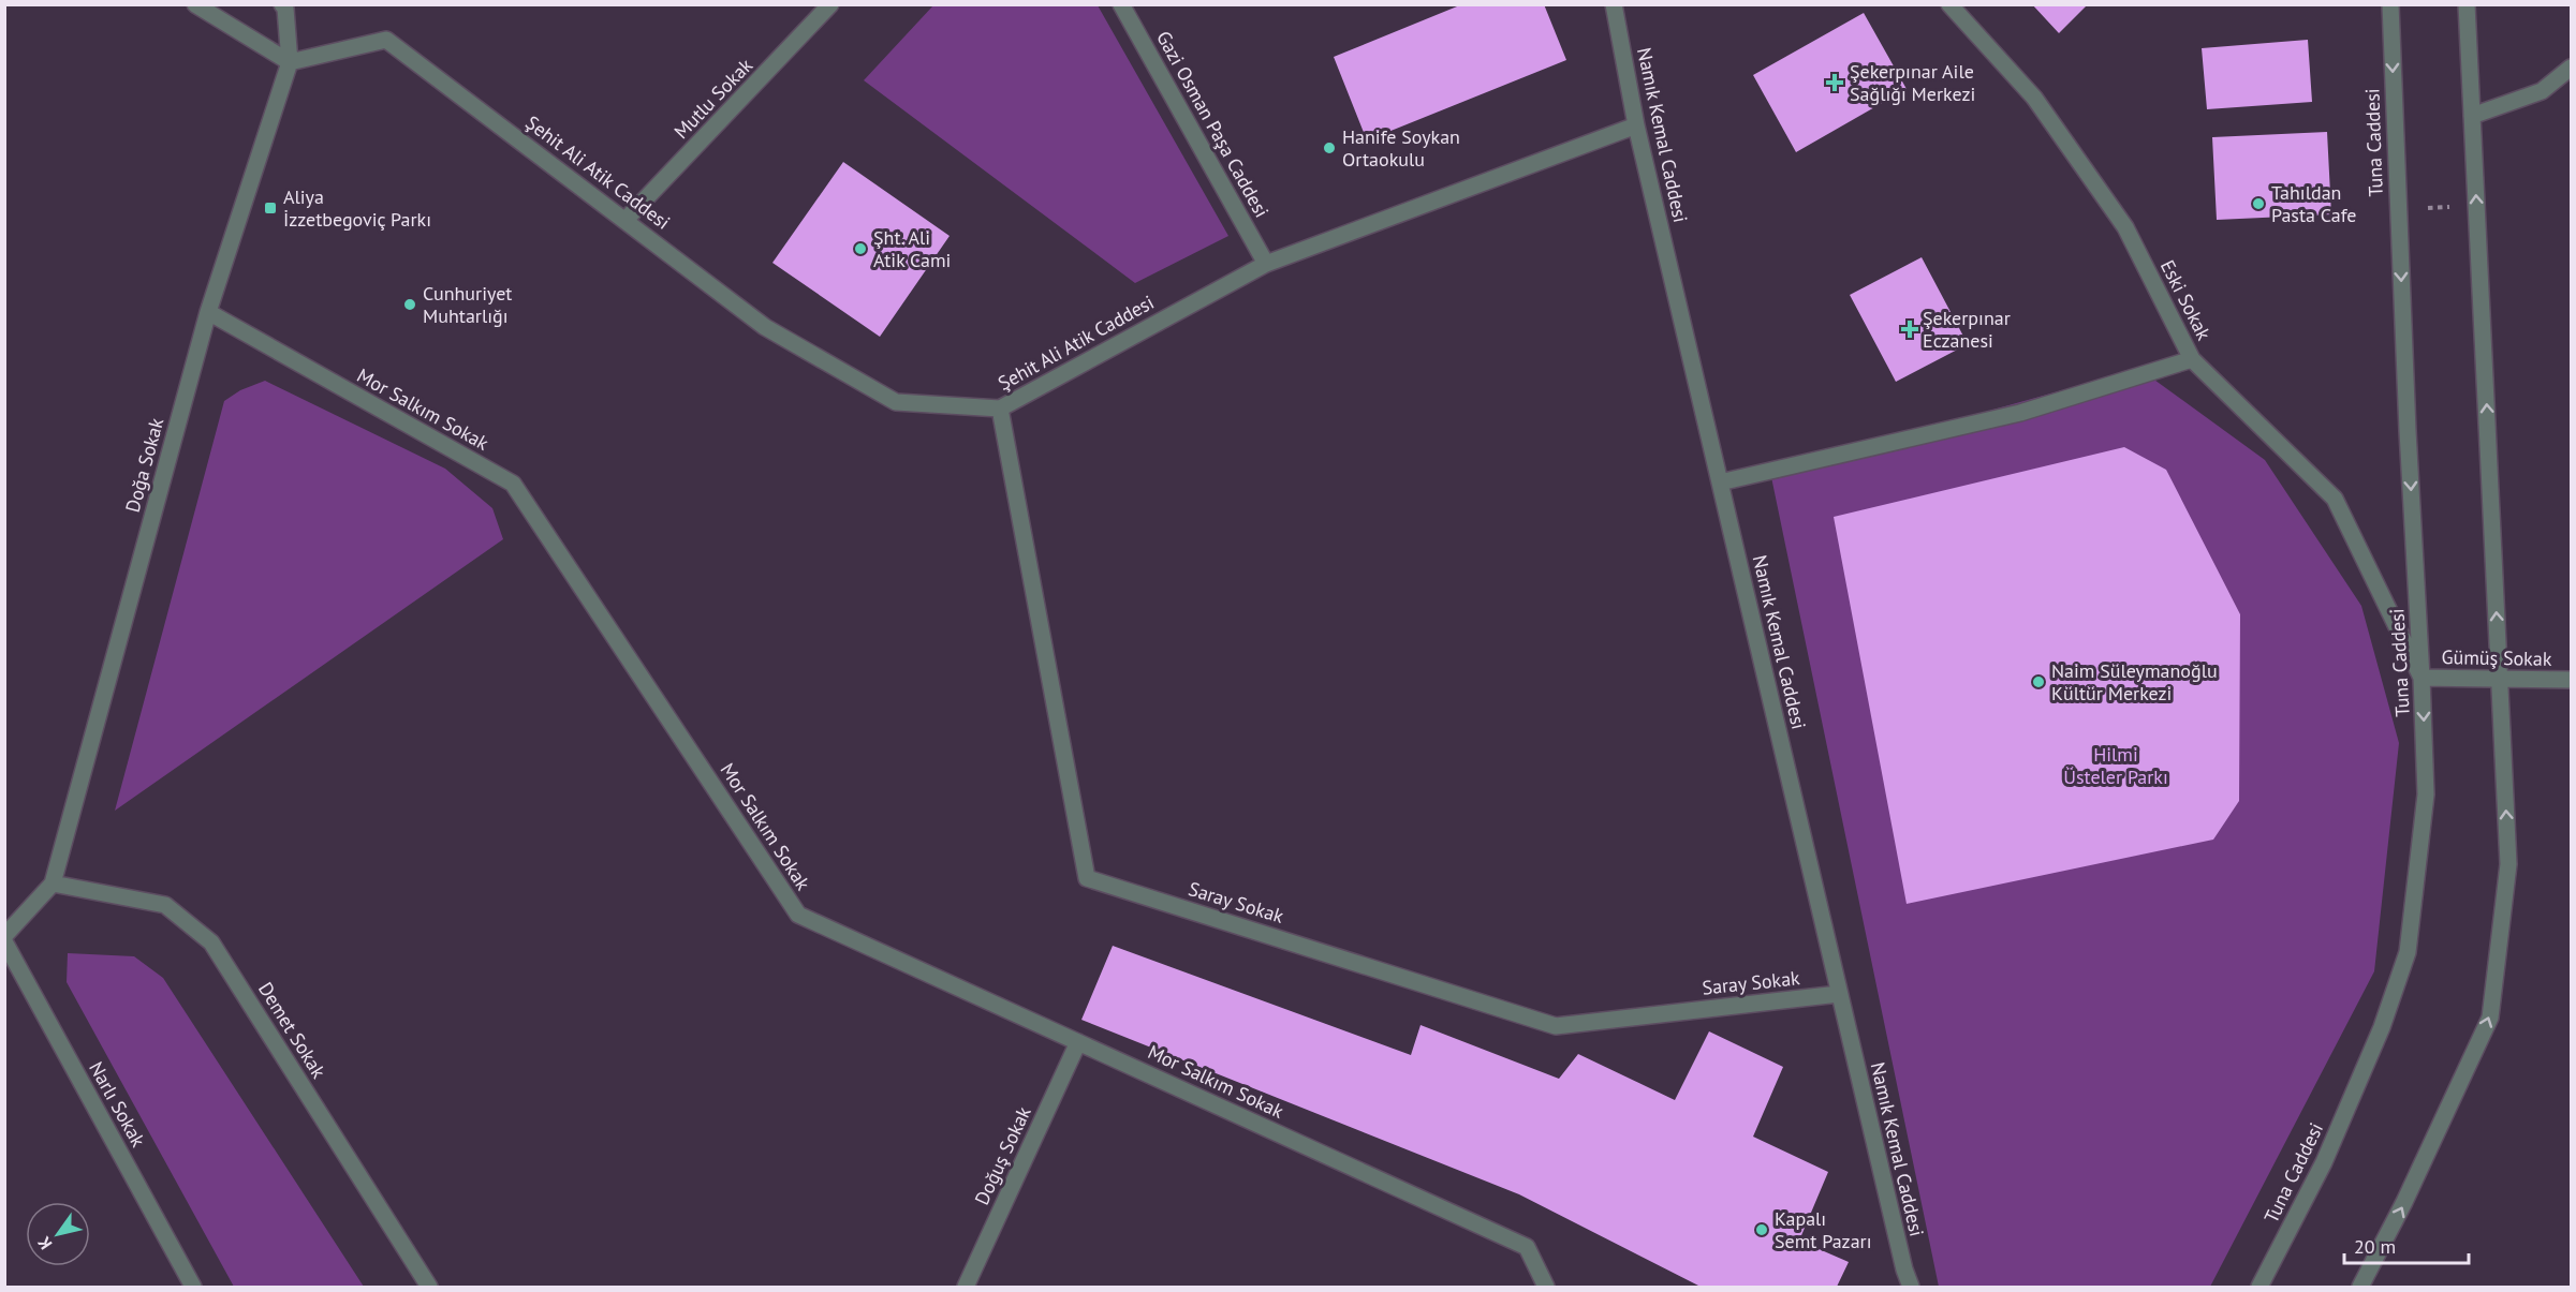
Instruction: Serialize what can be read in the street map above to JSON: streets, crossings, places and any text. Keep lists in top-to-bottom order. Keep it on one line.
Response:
{"streets":{"street":["Mutlu Sokak","Gazi Osman Paşa Caddesi","Namık Kemal Caddesi","Tuna Caddesi","Şehit Ali Atik Caddesi","Eski Sokak","Mor Salkım Sokak","Doğa Sokak","Gümüş Sokak","Saray Sokak","Demet Sokak","Narlı Sokak","Doğuş Sokak"]},"crossings":[["Mutlu Sokak","Şehit Ali Atik Caddesi"],["Gazi Osman Paşa Caddesi","Şehit Ali Atik Caddesi"],["Namık Kemal Caddesi","Şehit Ali Atik Caddesi"],["Namık Kemal Caddesi","Saray Sokak"],["Tuna Caddesi","Eski Sokak"],["Tuna Caddesi","Gümüş Sokak"],["Şehit Ali Atik Caddesi","Doğa Sokak"],["Şehit Ali Atik Caddesi","Saray Sokak"],["Eski Sokak","Gümüş Sokak"],["Mor Salkım Sokak","Doğa Sokak"],["Mor Salkım Sokak","Doğuş Sokak"],["Doğa Sokak","Demet Sokak"]],"parks":["Hilmi Üsteler Parkı"],"places":{"health":["Şekerpınar Aile Sağlığı Merkezi","Şekerpınar Eczanesi"],"other":["Hanife Soykan Ortaokulu","Tahıldan Pasta Cafe","Şht. Ali Atik Cami","Cunhuriyet Muhtarlığı","Naim Süleymanoğlu Kültür Merkezi","Kapalı Semt Pazarı"],"transit":["Aliya İzzetbegoviç Parkı"]},"scale_bar":"20 m","north":"bottom left"}
